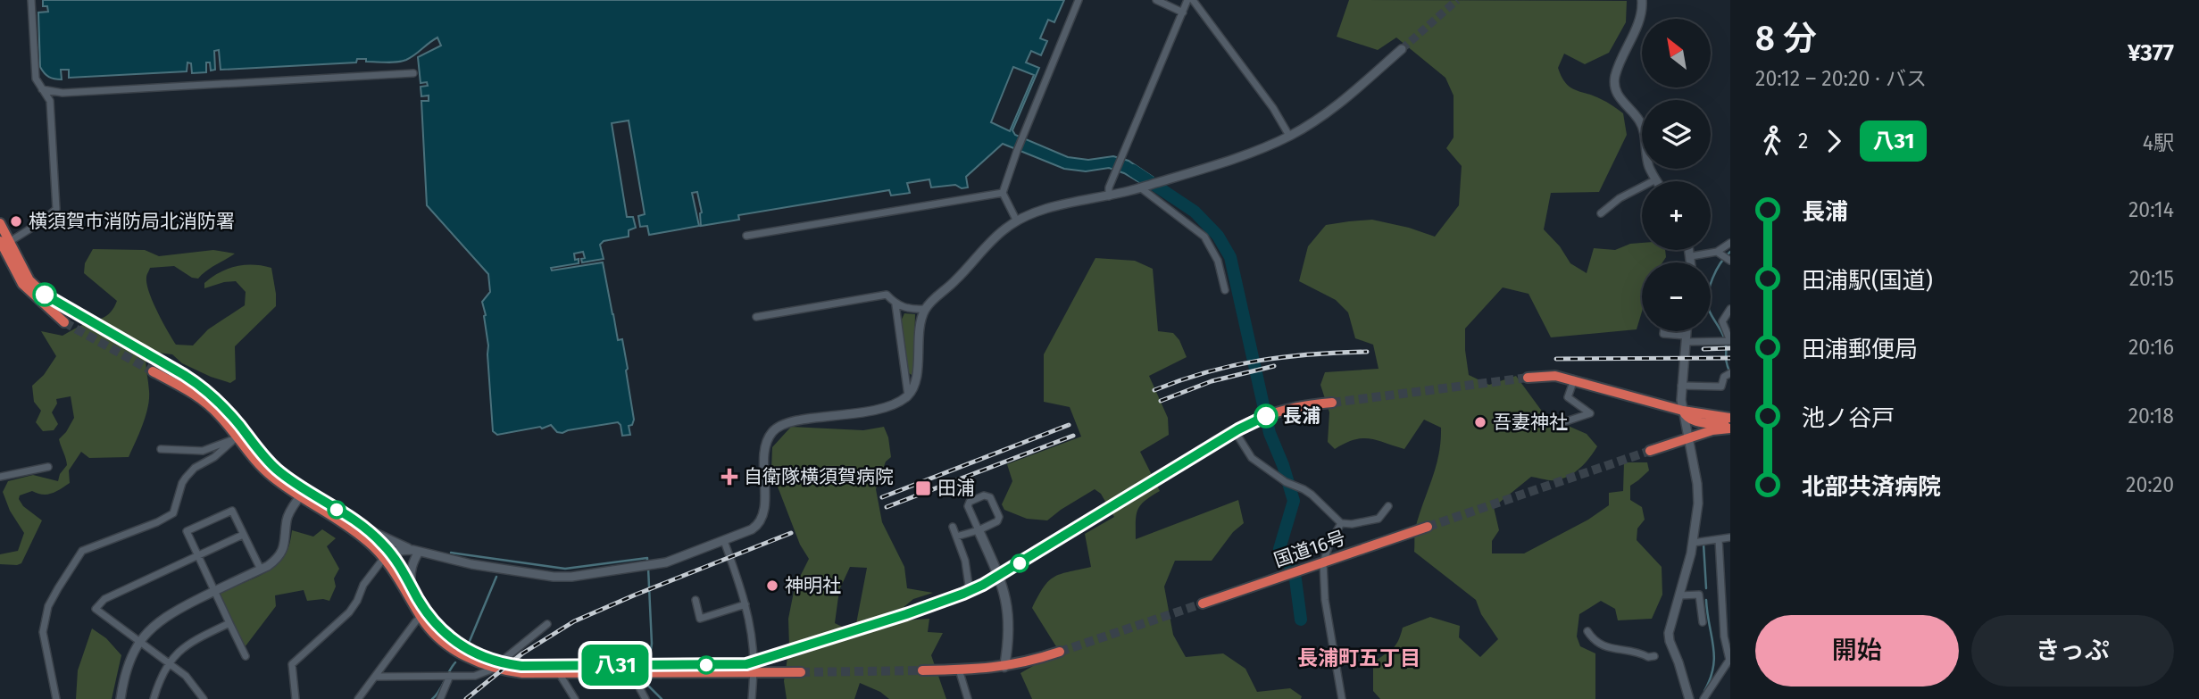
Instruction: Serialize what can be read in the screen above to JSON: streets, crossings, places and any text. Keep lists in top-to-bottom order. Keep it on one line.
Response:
{"streets":{"highway":["国道16号"]},"districts":["長浦町五丁目"],"places":{"other":["横須賀市消防局北消防署","長浦","吾妻神社","神明社"],"health":["自衛隊横須賀病院"],"transit":["田浦"]},"lines":["bus line 八31"],"north":"top left","page":{"on_map":"八31","heading":["8 分","20:12 – 20:20 · バス","¥377"],"map_buttons":["+","−"],"legs":["2","八31","4駅"],"list":[{"name":"長浦","value":"20:14"},{"name":"田浦駅(国道)","value":"20:15"},{"name":"田浦郵便局","value":"20:16"},{"name":"池ノ谷戸","value":"20:18"},{"name":"北部共済病院","value":"20:20"}],"buttons":["開始","きっぷ"]}}
